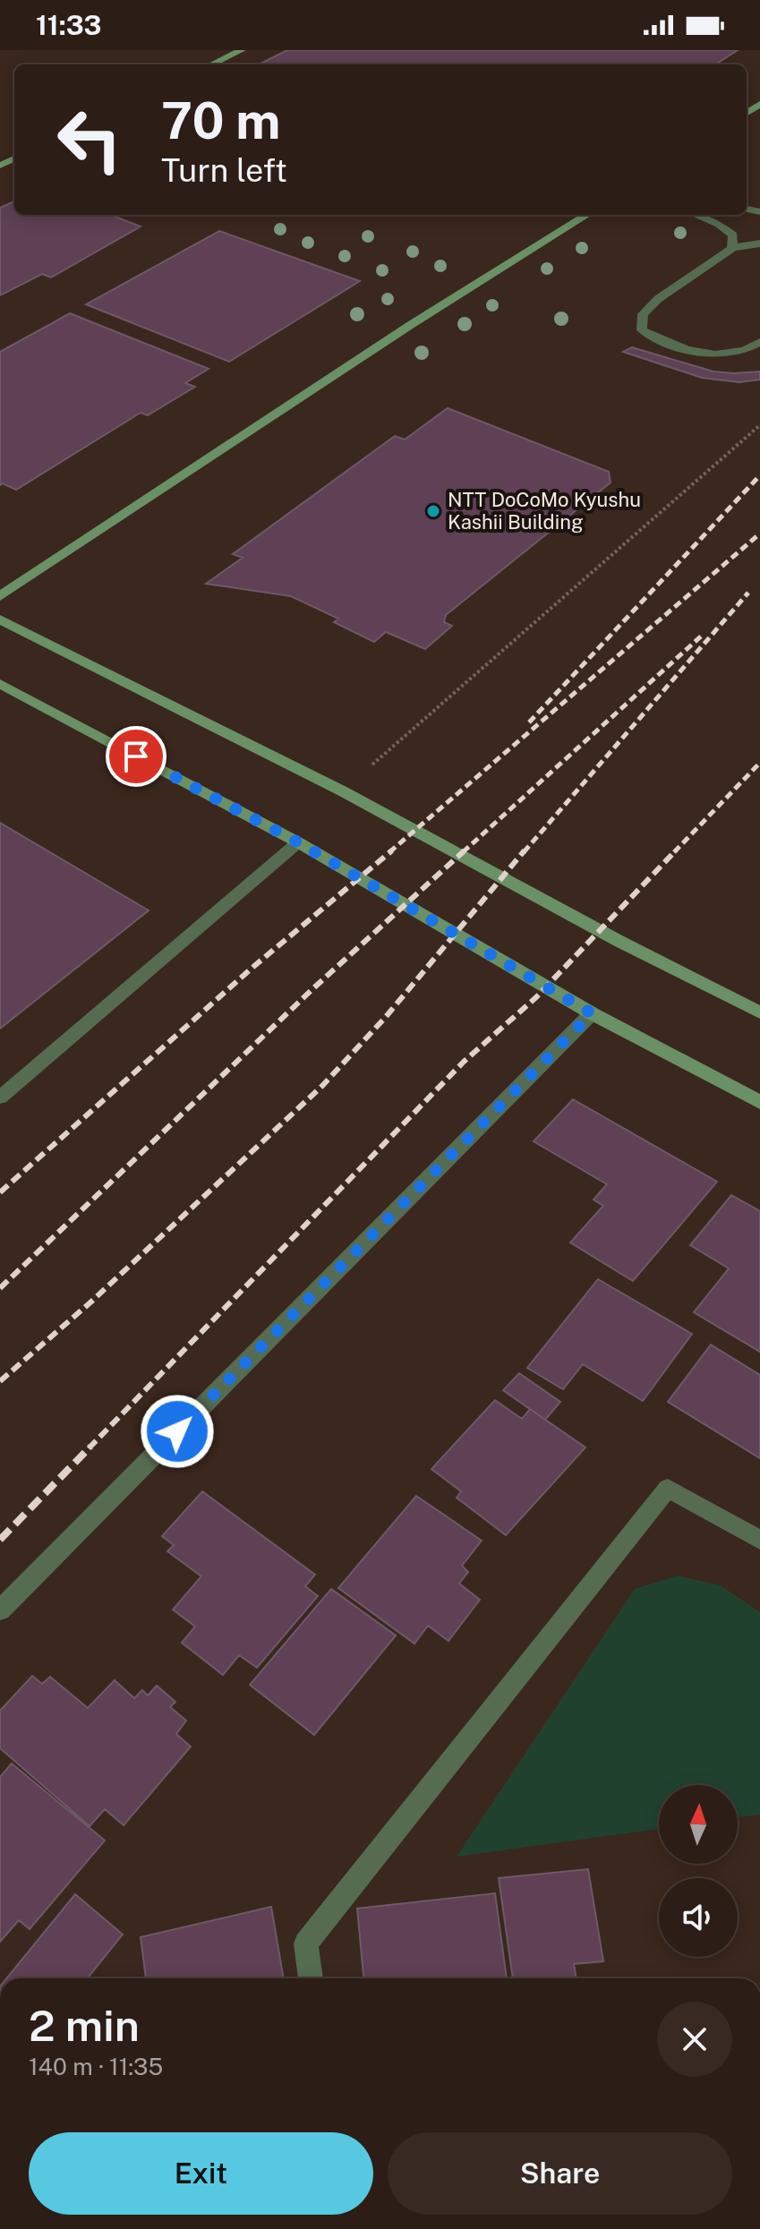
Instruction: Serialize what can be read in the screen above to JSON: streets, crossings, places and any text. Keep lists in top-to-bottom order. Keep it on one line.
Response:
{"places":["NTT DoCoMo Kyushu Kashii Building"],"north":"top","page":{"status":"11:33","turn":["70 m","Turn left"],"heading":["2 min","140 m · 11:35"],"buttons":["Exit","Share"]}}
